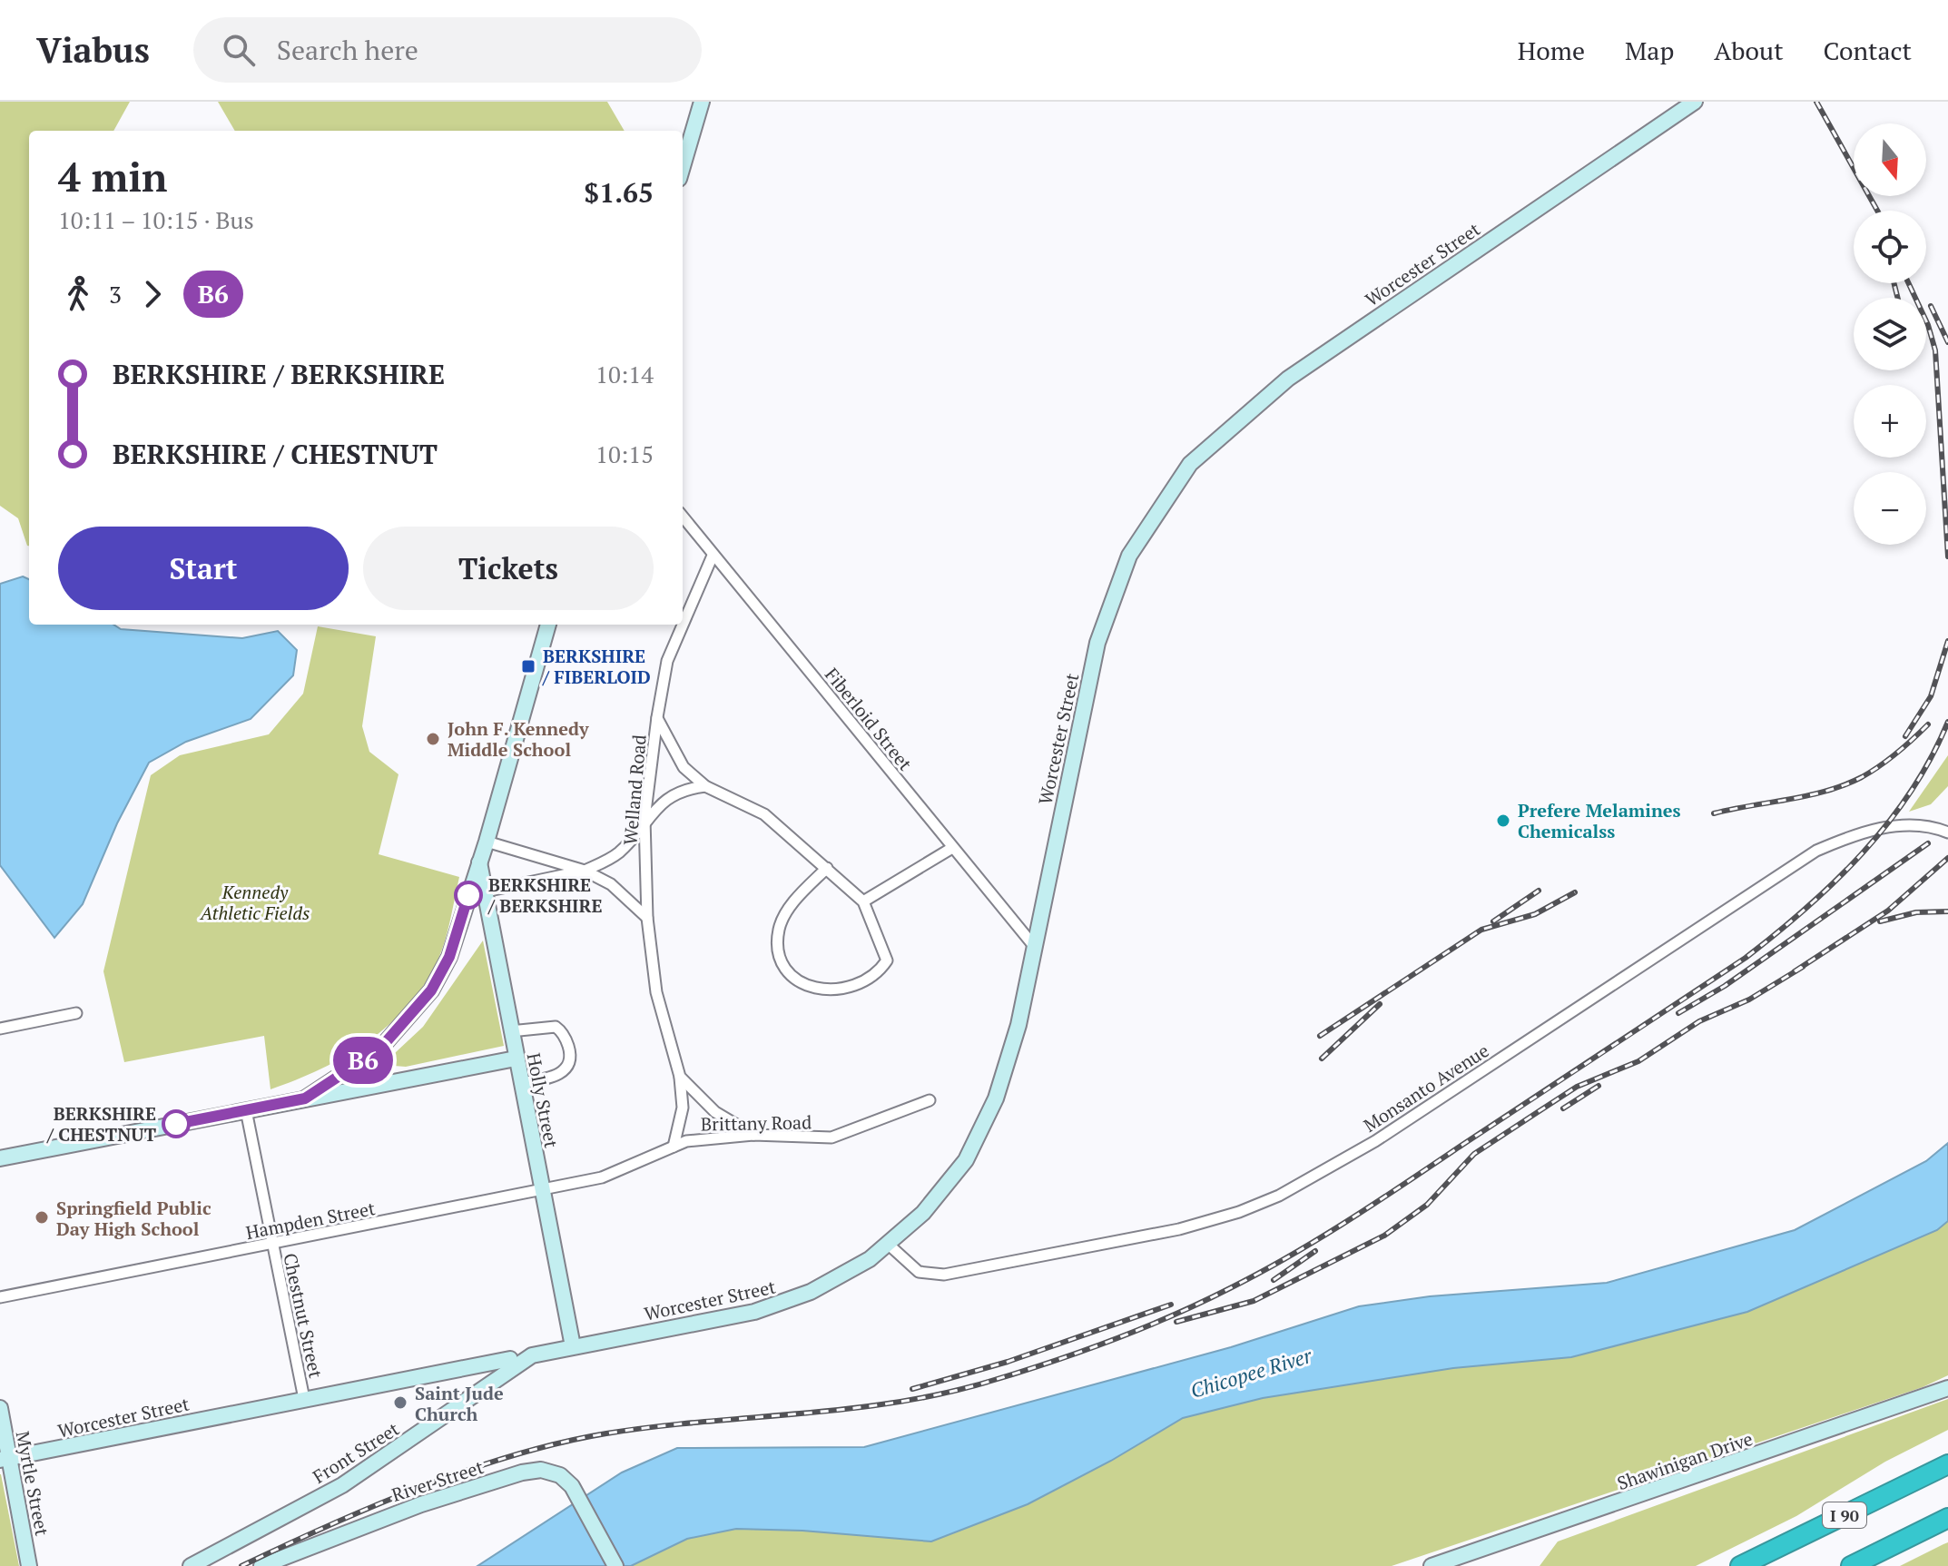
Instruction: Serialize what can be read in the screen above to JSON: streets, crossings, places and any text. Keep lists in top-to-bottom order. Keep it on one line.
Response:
{"streets":{"highway":["I 90"],"main road":["Worcester Street","Holly Street","Front Street","Shawinigan Drive","River Street","Myrtle Street"],"street":["Fiberloid Street","Welland Road","Monsanto Avenue","Brittany Road","Hampden Street","Chestnut Street"]},"crossings":[["Worcester Street","Fiberloid Street"],["Worcester Street","Monsanto Avenue"],["Worcester Street","Holly Street"],["Worcester Street","Chestnut Street"],["Worcester Street","Front Street"],["Worcester Street","Myrtle Street"],["Fiberloid Street","Welland Road"],["Welland Road","Brittany Road"],["Holly Street","Brittany Road"],["Holly Street","Hampden Street"],["Brittany Road","Hampden Street"],["Hampden Street","Chestnut Street"]],"water":["Chicopee River"],"parks":["Kennedy Athletic Fields"],"places":{"transit":["BERKSHIRE / FIBERLOID"],"other":["John F. Kennedy Middle School","Prefere Melamines Chemicalss","BERKSHIRE / BERKSHIRE","BERKSHIRE / CHESTNUT","Springfield Public Day High School","Saint Jude Church"]},"lines":["bus line B6"],"north":"bottom","page":{"header":"Viabus","search":"Search here","nav":["Home","Map","About","Contact"],"on_map":"B6","map_buttons":["+","−"],"heading":["4 min","10:11 – 10:15 · Bus","$1.65"],"legs":["3","B6"],"list":[{"name":"BERKSHIRE / BERKSHIRE","value":"10:14"},{"name":"BERKSHIRE / CHESTNUT","value":"10:15"}],"buttons":["Start","Tickets"]}}
